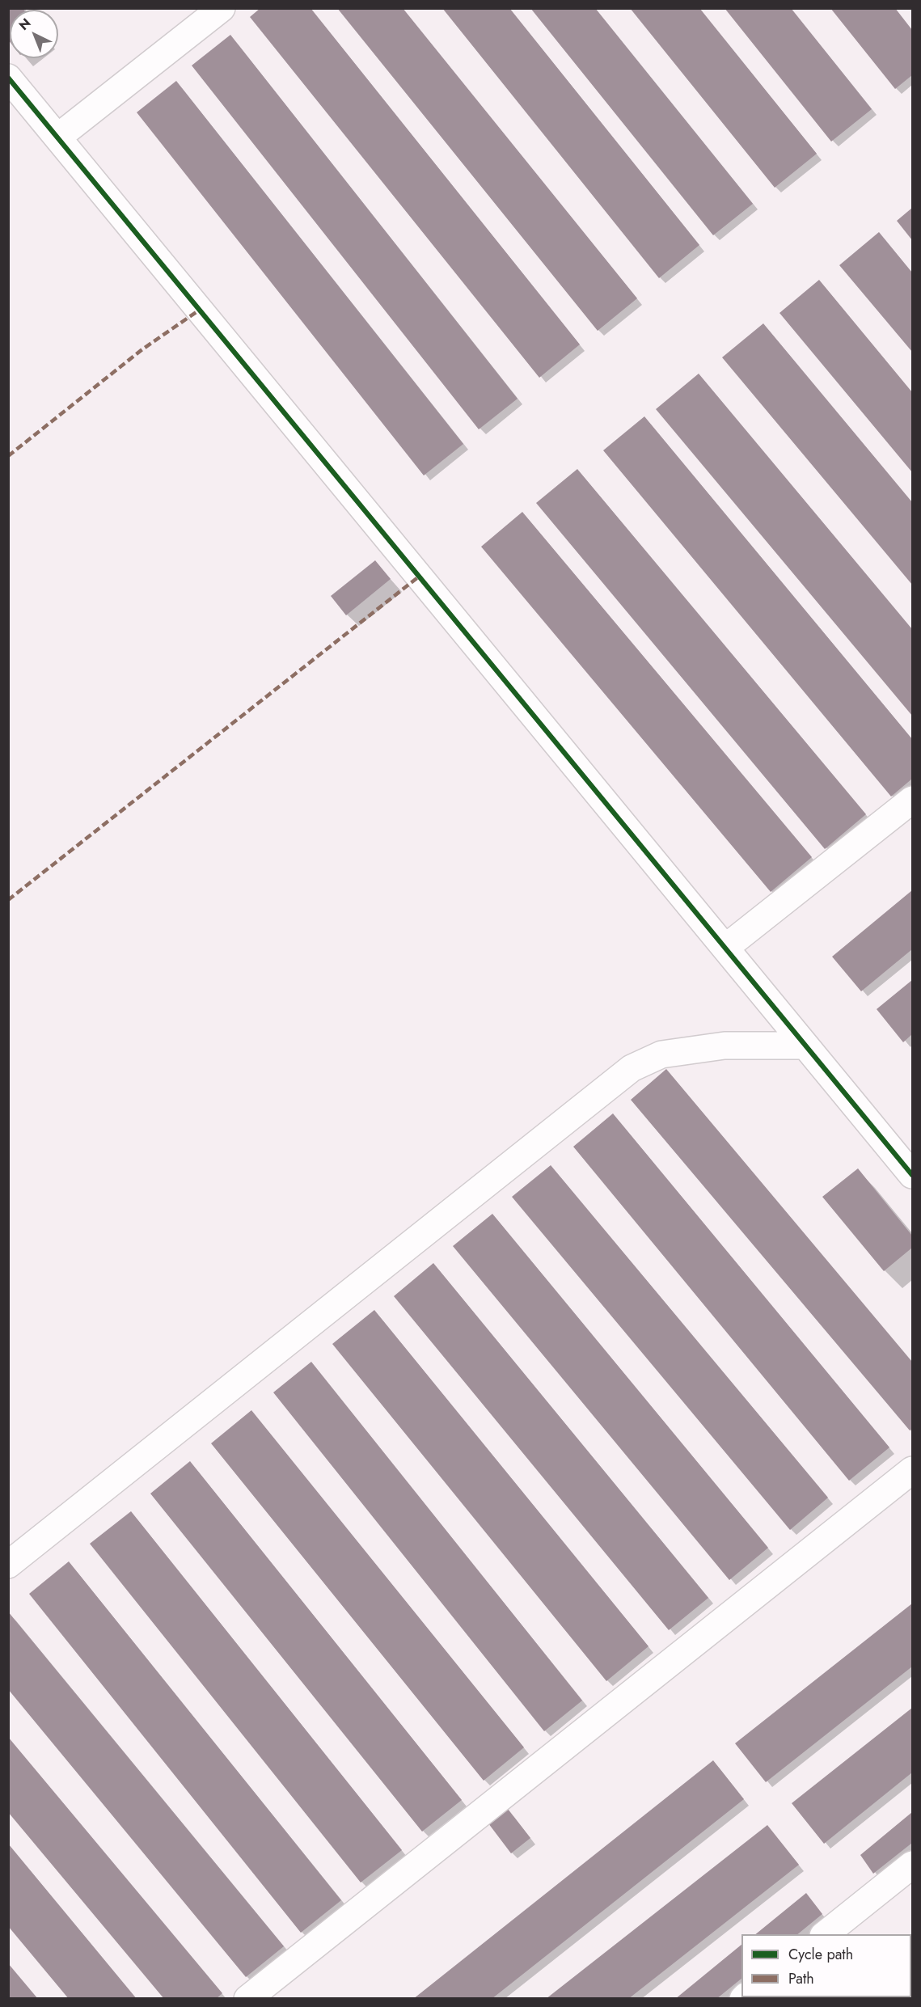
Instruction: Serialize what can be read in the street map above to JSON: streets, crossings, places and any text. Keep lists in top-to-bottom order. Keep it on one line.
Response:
{"legend":["Cycle path","Path"],"north":"top left"}
